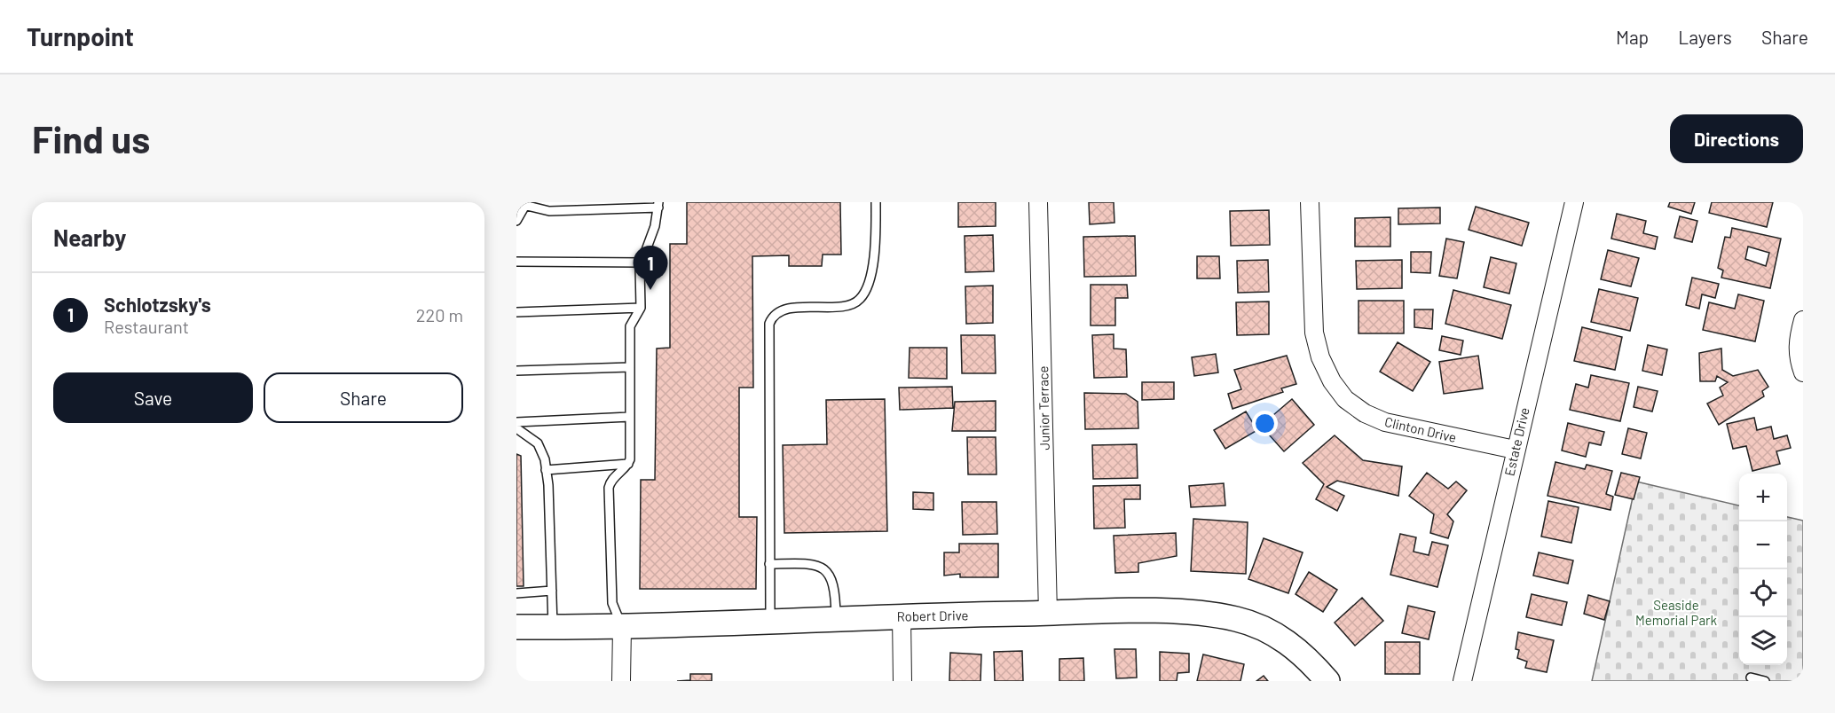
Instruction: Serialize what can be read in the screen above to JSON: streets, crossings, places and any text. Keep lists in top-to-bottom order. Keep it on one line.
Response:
{"streets":{"street":["Junior Terrace","Clinton Drive","Estate Drive","Robert Drive"]},"crossings":[["Junior Terrace","Robert Drive"],["Clinton Drive","Estate Drive"]],"parks":["Seaside Memorial Park"],"page":{"header":"Turnpoint","nav":["Map","Layers","Share"],"buttons":["Directions",["Save","Share"]],"title":"Find us","heading":"Nearby","pins":"1","list":[{"mark":"1","name":"Schlotzsky's","note":"Restaurant","value":"220 m"}],"map_buttons":["+","−"]}}
